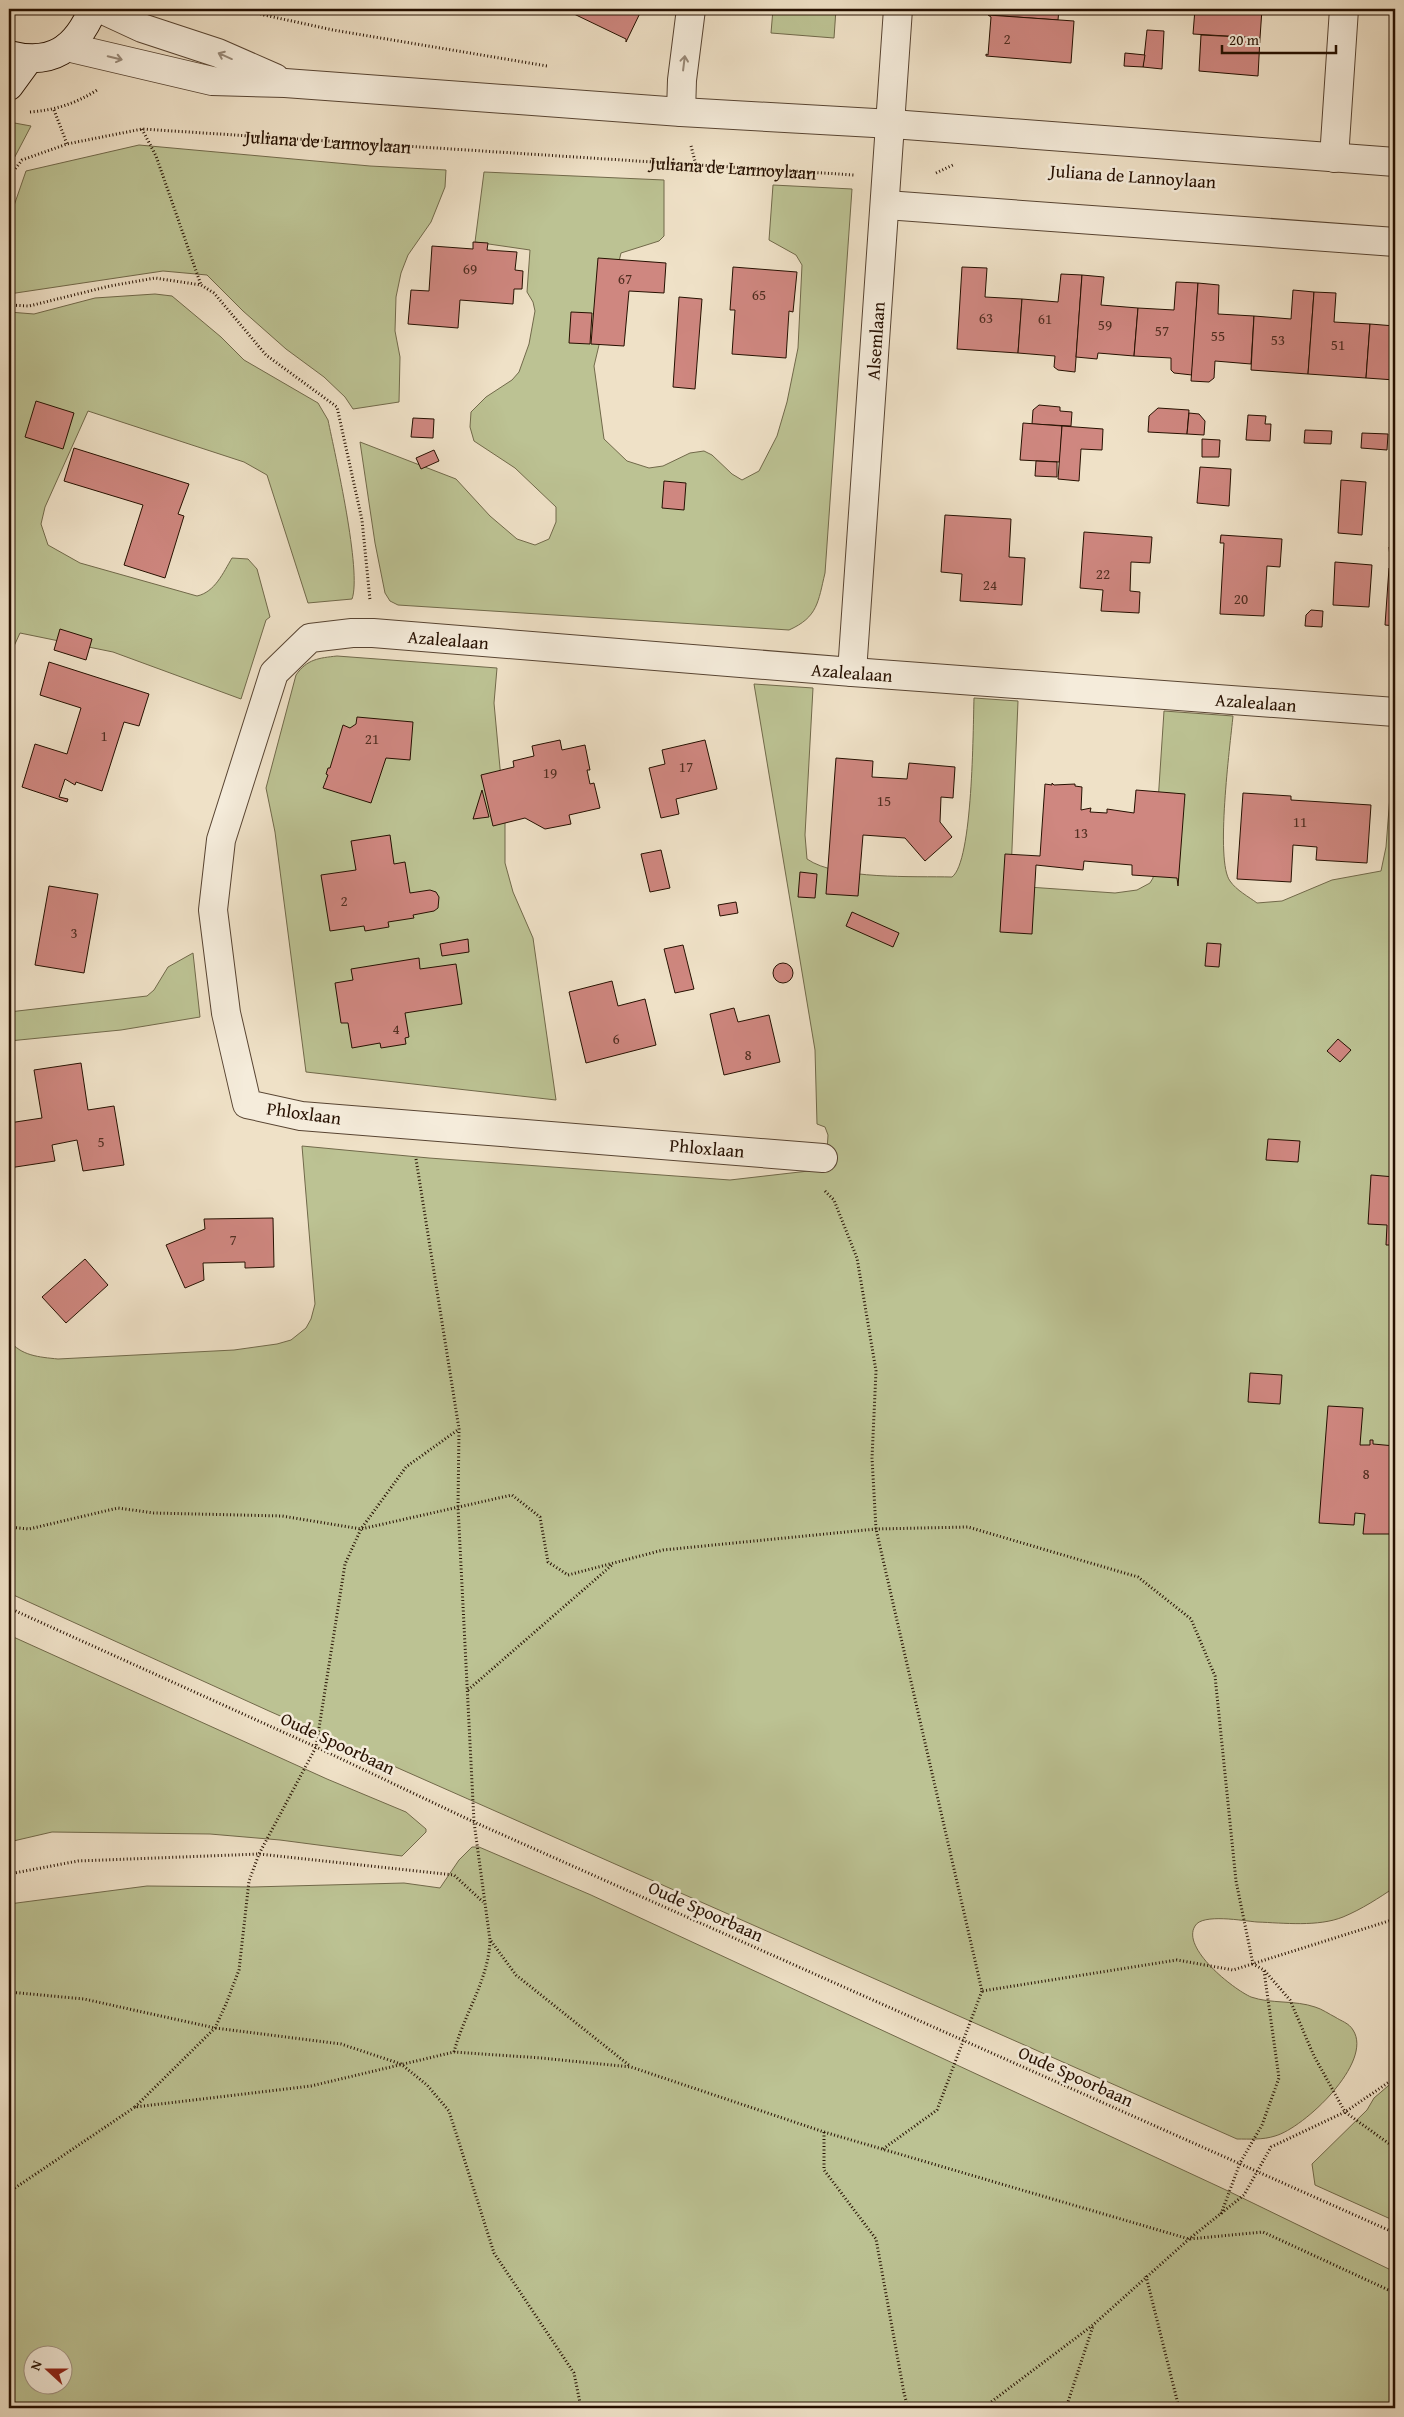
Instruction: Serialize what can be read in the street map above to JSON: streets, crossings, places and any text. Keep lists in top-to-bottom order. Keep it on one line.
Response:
{"streets":{"street":["Juliana de Lannoylaan","Alsemlaan","Azalealaan","Phloxlaan"],"path":["Oude Spoorbaan"]},"crossings":[["Juliana de Lannoylaan","Alsemlaan"],["Alsemlaan","Azalealaan"],["Azalealaan","Phloxlaan"]],"house_numbers":["2","69","67","65","63","61","59","57","55","53","51","22","24","20","1","21","17","19","15","11","13","2","3","4","6","8","5","7","8"],"scale_bar":"20 m","north":"left"}
